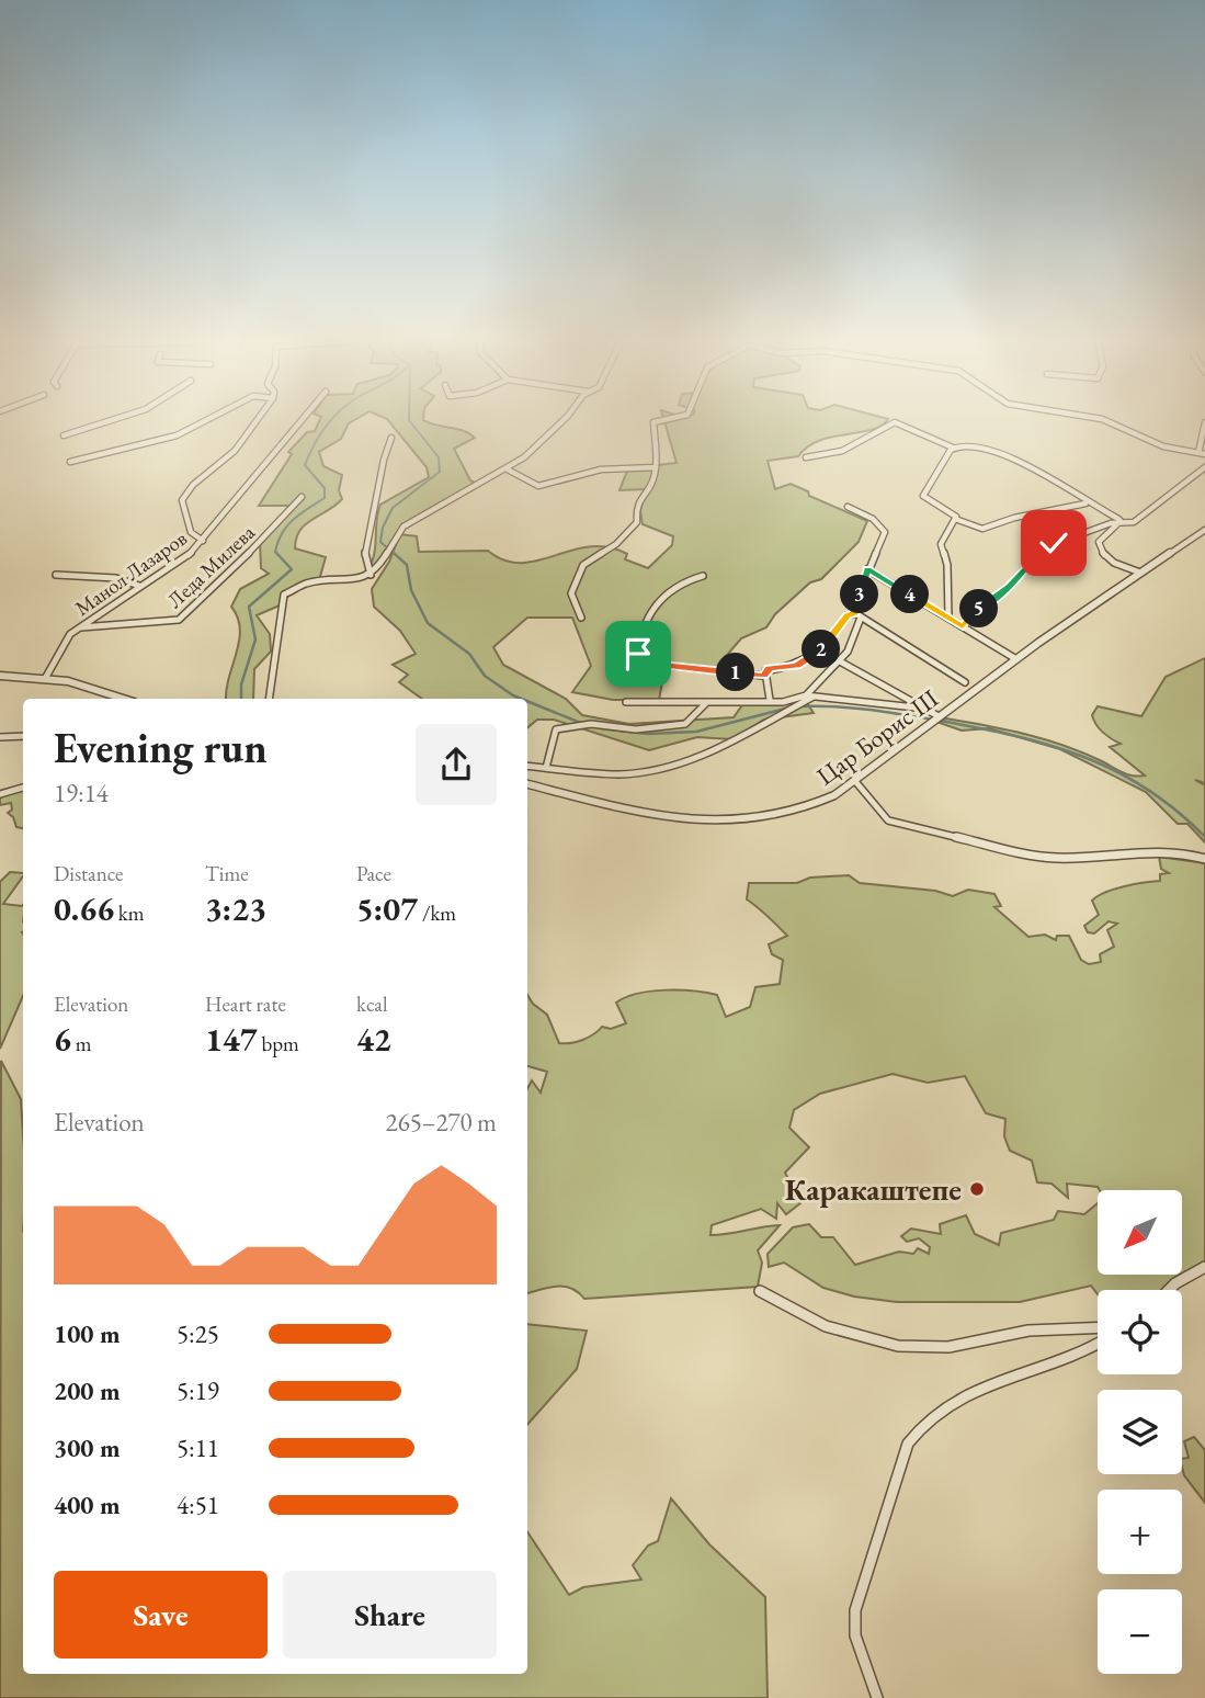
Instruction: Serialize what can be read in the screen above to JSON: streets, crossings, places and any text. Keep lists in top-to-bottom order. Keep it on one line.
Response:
{"streets":{"street":["Леда Милева","Манол Лазаров","Цар Борис III"]},"crossings":[["Леда Милева","Манол Лазаров"]],"places":["Каракаштепе"],"north":"bottom left","page":{"pins":["3","4","5","2","1"],"heading":["Evening run","19:14"],"stats":[["Distance","0.66 km"],["Time","3:23"],["Pace","5:07 /km"],["Elevation","6 m"],["Heart rate","147 bpm"],["kcal","42"]],"chart":["Elevation","265–270 m"],"map_buttons":["+","−"],"list":[{"name":"100 m","note":"5:25"},{"name":"200 m","note":"5:19"},{"name":"300 m","note":"5:11"},{"name":"400 m","note":"4:51"}],"buttons":["Save","Share"]}}
